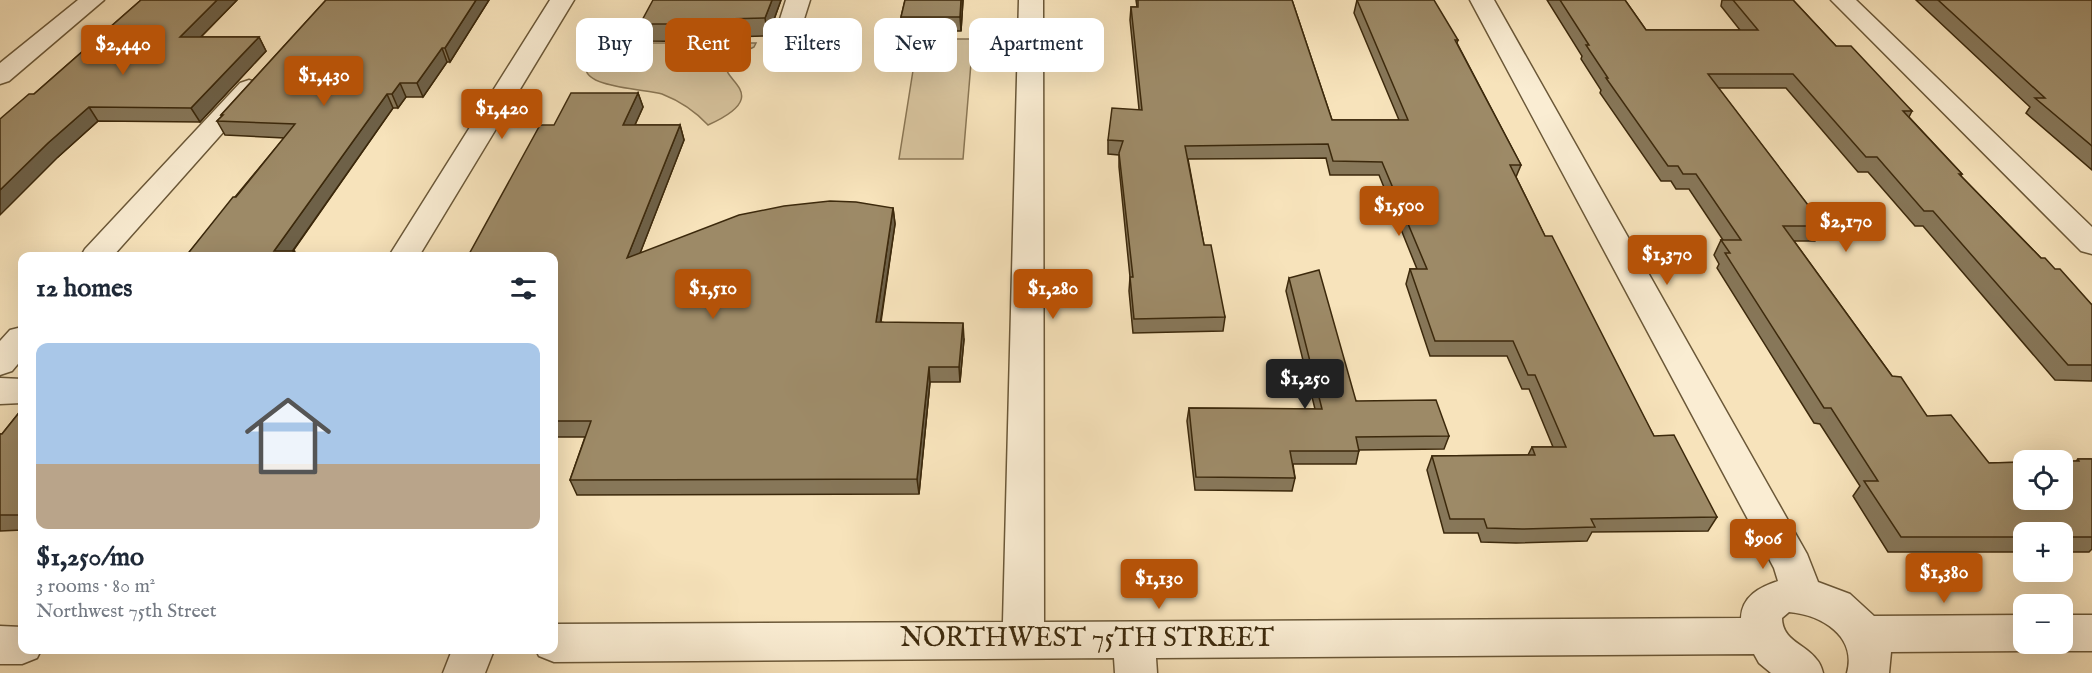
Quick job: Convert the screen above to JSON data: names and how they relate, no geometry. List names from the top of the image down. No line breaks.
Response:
{"streets":{"street":["NORTHWEST 75TH STREET"]},"page":{"chip":["Buy","Rent","Filters","New","Apartment"],"price":["$2,440","$1,430","$1,420","$1,500","$2,170","$1,370","$1,510","$1,280","$1,250","$906","$1,380","$1,130"],"heading":"12 homes","list":[{"name":"$1,250/mo","note":"3 rooms · 80 m² · Northwest 75th Street"}],"map_buttons":["+","−"]}}
